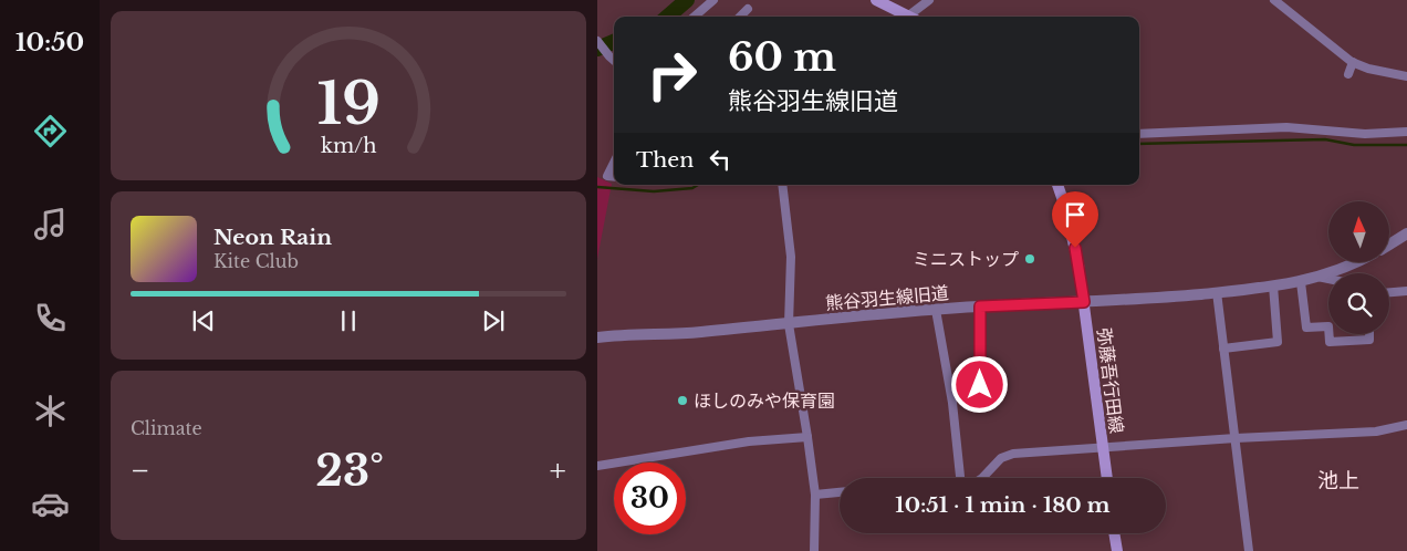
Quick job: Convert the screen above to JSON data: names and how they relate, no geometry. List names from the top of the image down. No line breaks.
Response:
{"streets":{"main road":["弥藤吾行田線"],"street":["熊谷羽生線旧道"]},"crossings":[["熊谷羽生線旧道","弥藤吾行田線"]],"districts":["池上"],"places":["ミニストップ","ほしのみや保育園"],"north":"top","page":{"tabs":"10:50","turn":["60 m","熊谷羽生線旧道"],"then":"Then","song":["Neon Rain","Kite Club"],"tile":"Climate","heat":["−","23°","+"],"limit":"30","trip":"10:51 · 1 min · 180 m","gauge":["19","km/h"]}}
